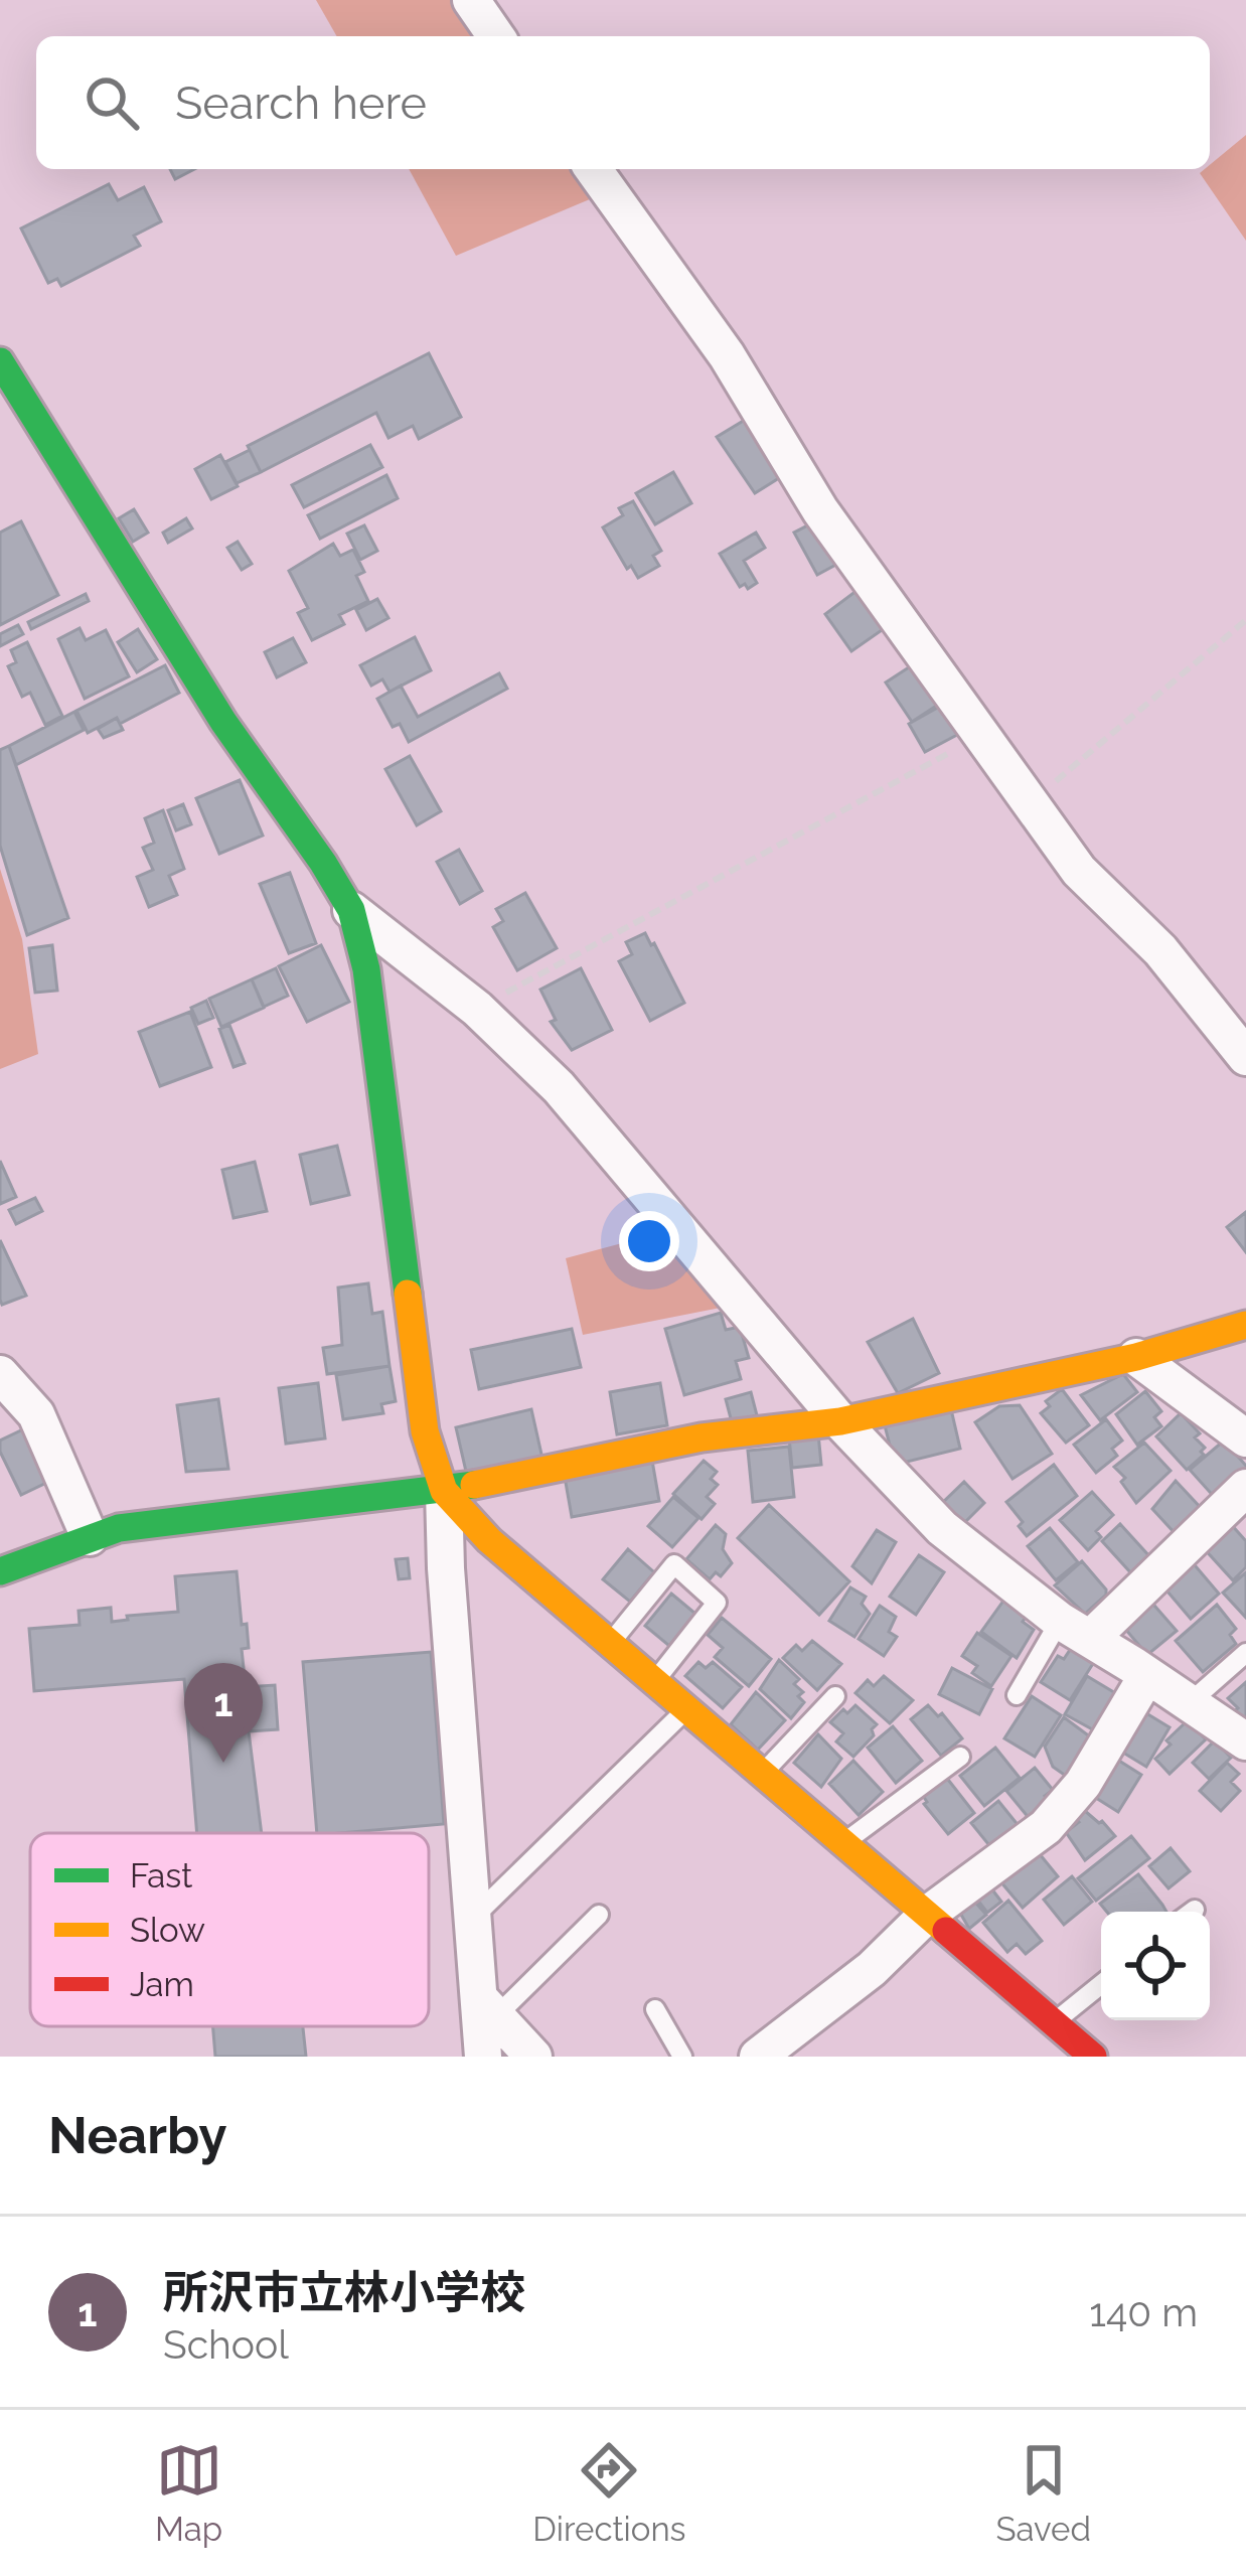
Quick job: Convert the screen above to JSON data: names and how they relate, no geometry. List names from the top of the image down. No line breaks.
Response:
{"legend":["Fast","Slow","Jam"],"page":{"search":"Search here","pins":"1","heading":"Nearby","list":[{"mark":"1","name":"所沢市立林小学校","note":"School","value":"140 m"}],"nav":["Map","Directions","Saved"]}}
